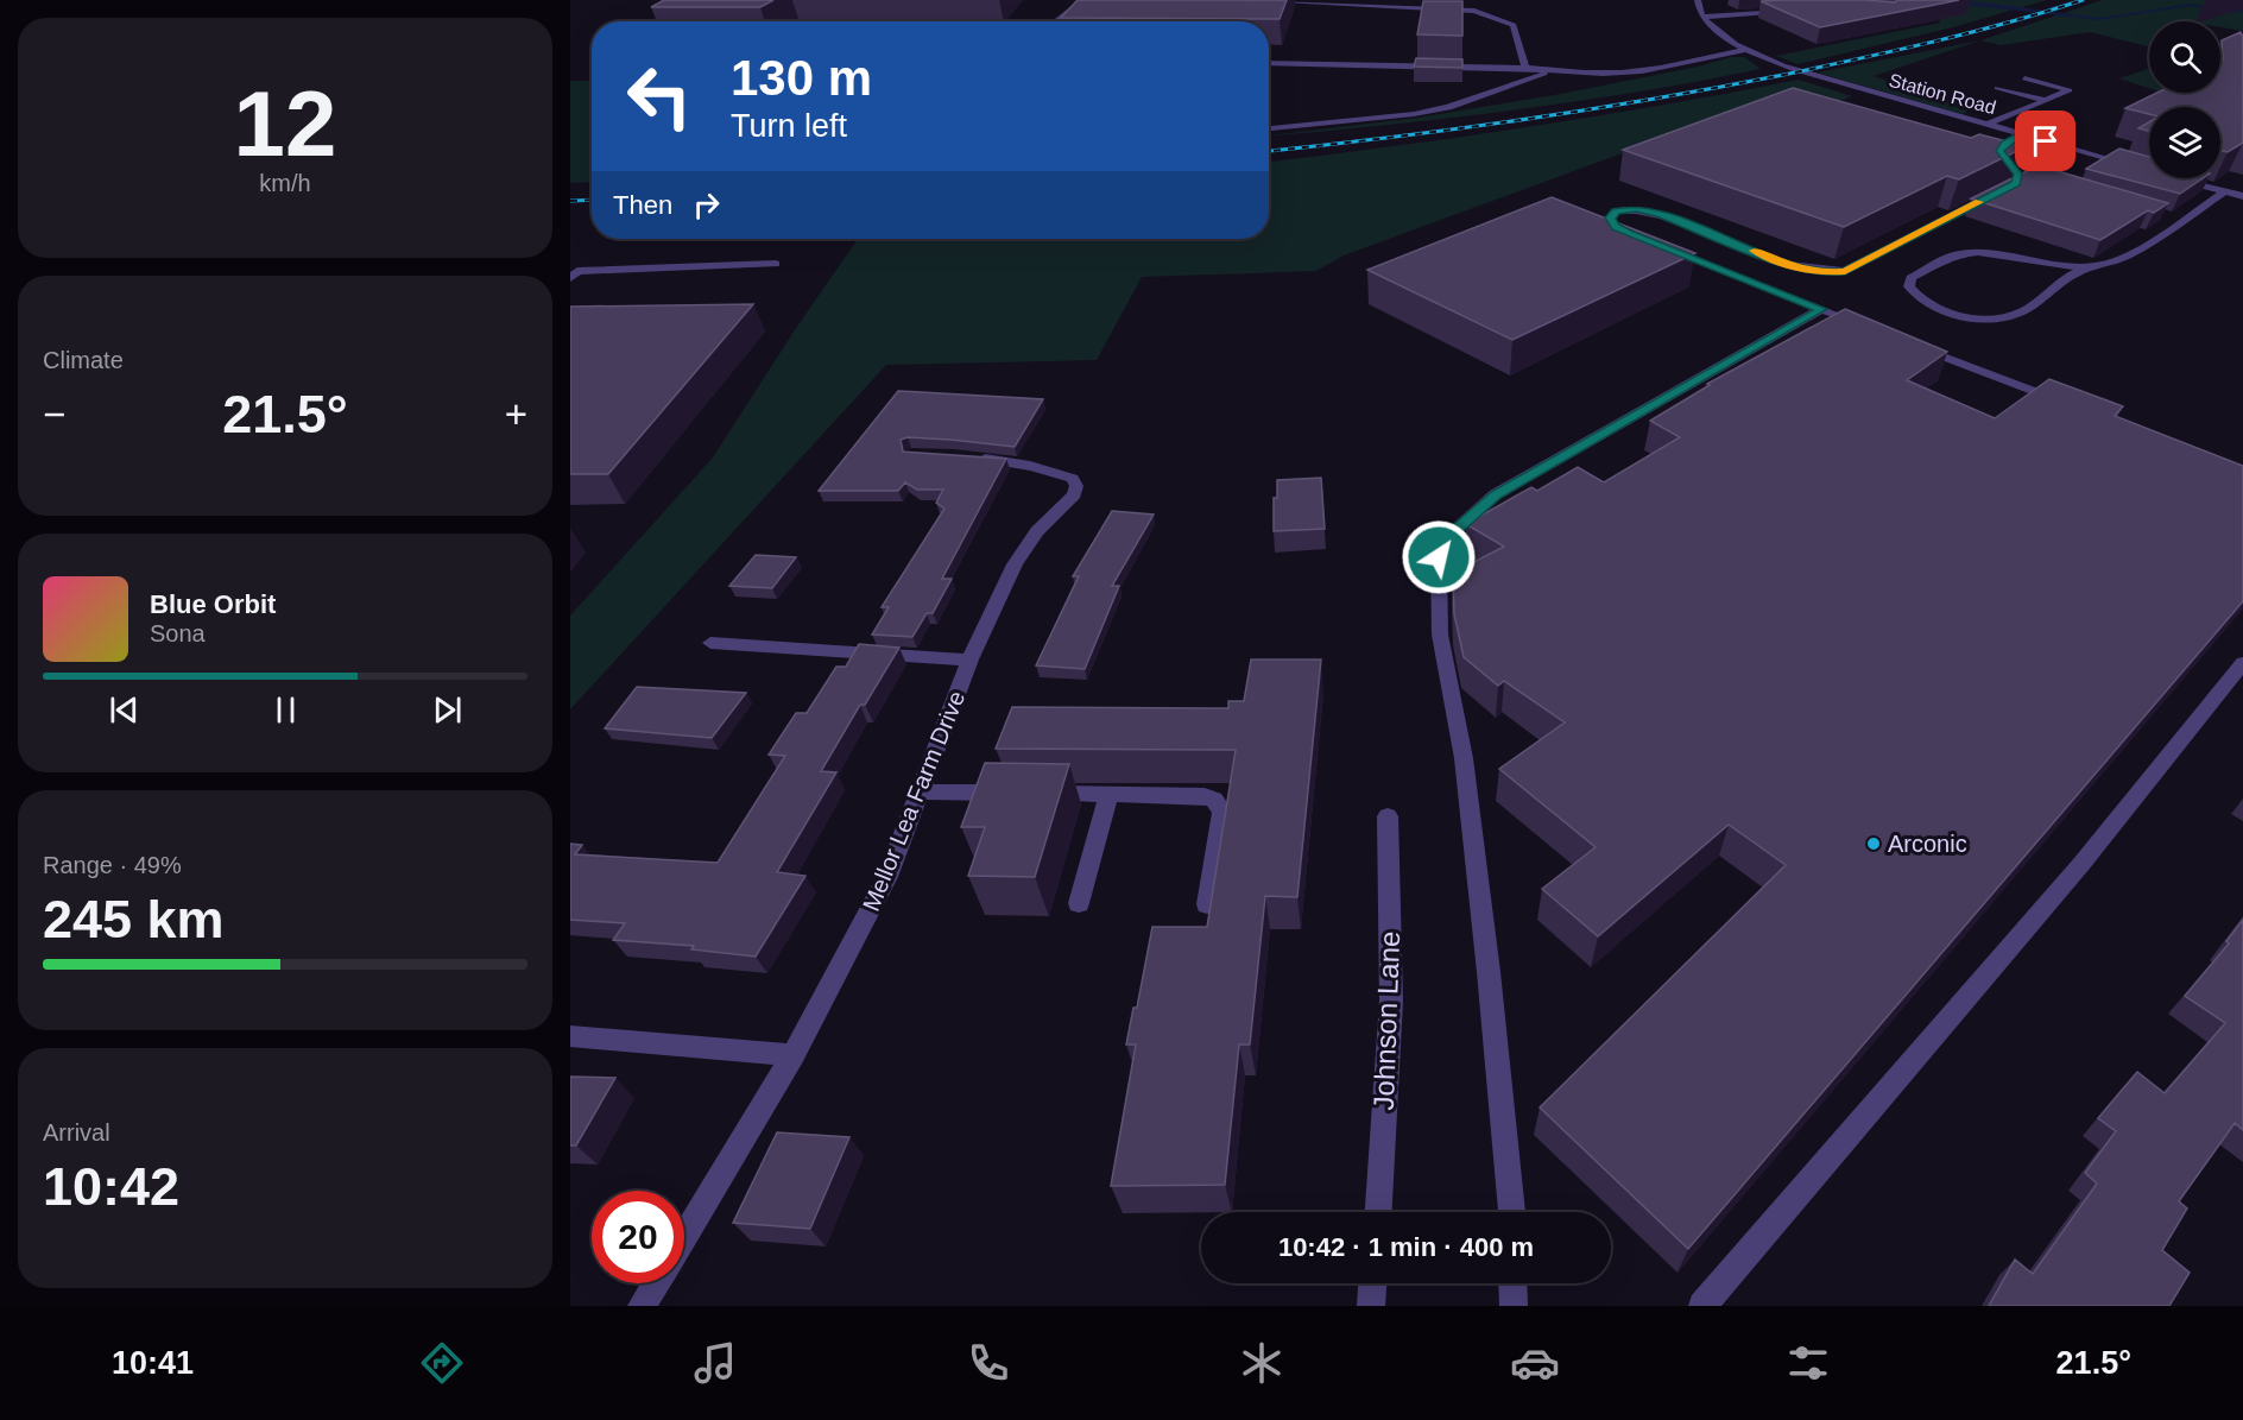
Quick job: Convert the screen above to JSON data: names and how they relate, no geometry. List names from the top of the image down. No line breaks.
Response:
{"streets":{"street":["Station Road","Mellor Lea Farm Drive","Johnson Lane"]},"places":["Arconic"],"page":{"tile":[["12","km/h"],"Climate",["Range · 49%","245 km"],["Arrival","10:42"]],"turn":["130 m","Turn left"],"then":"Then","heat":["−","21.5°","+"],"song":["Blue Orbit","Sona"],"limit":"20","trip":"10:42 · 1 min · 400 m","tabs":["10:41","21.5°"]}}
